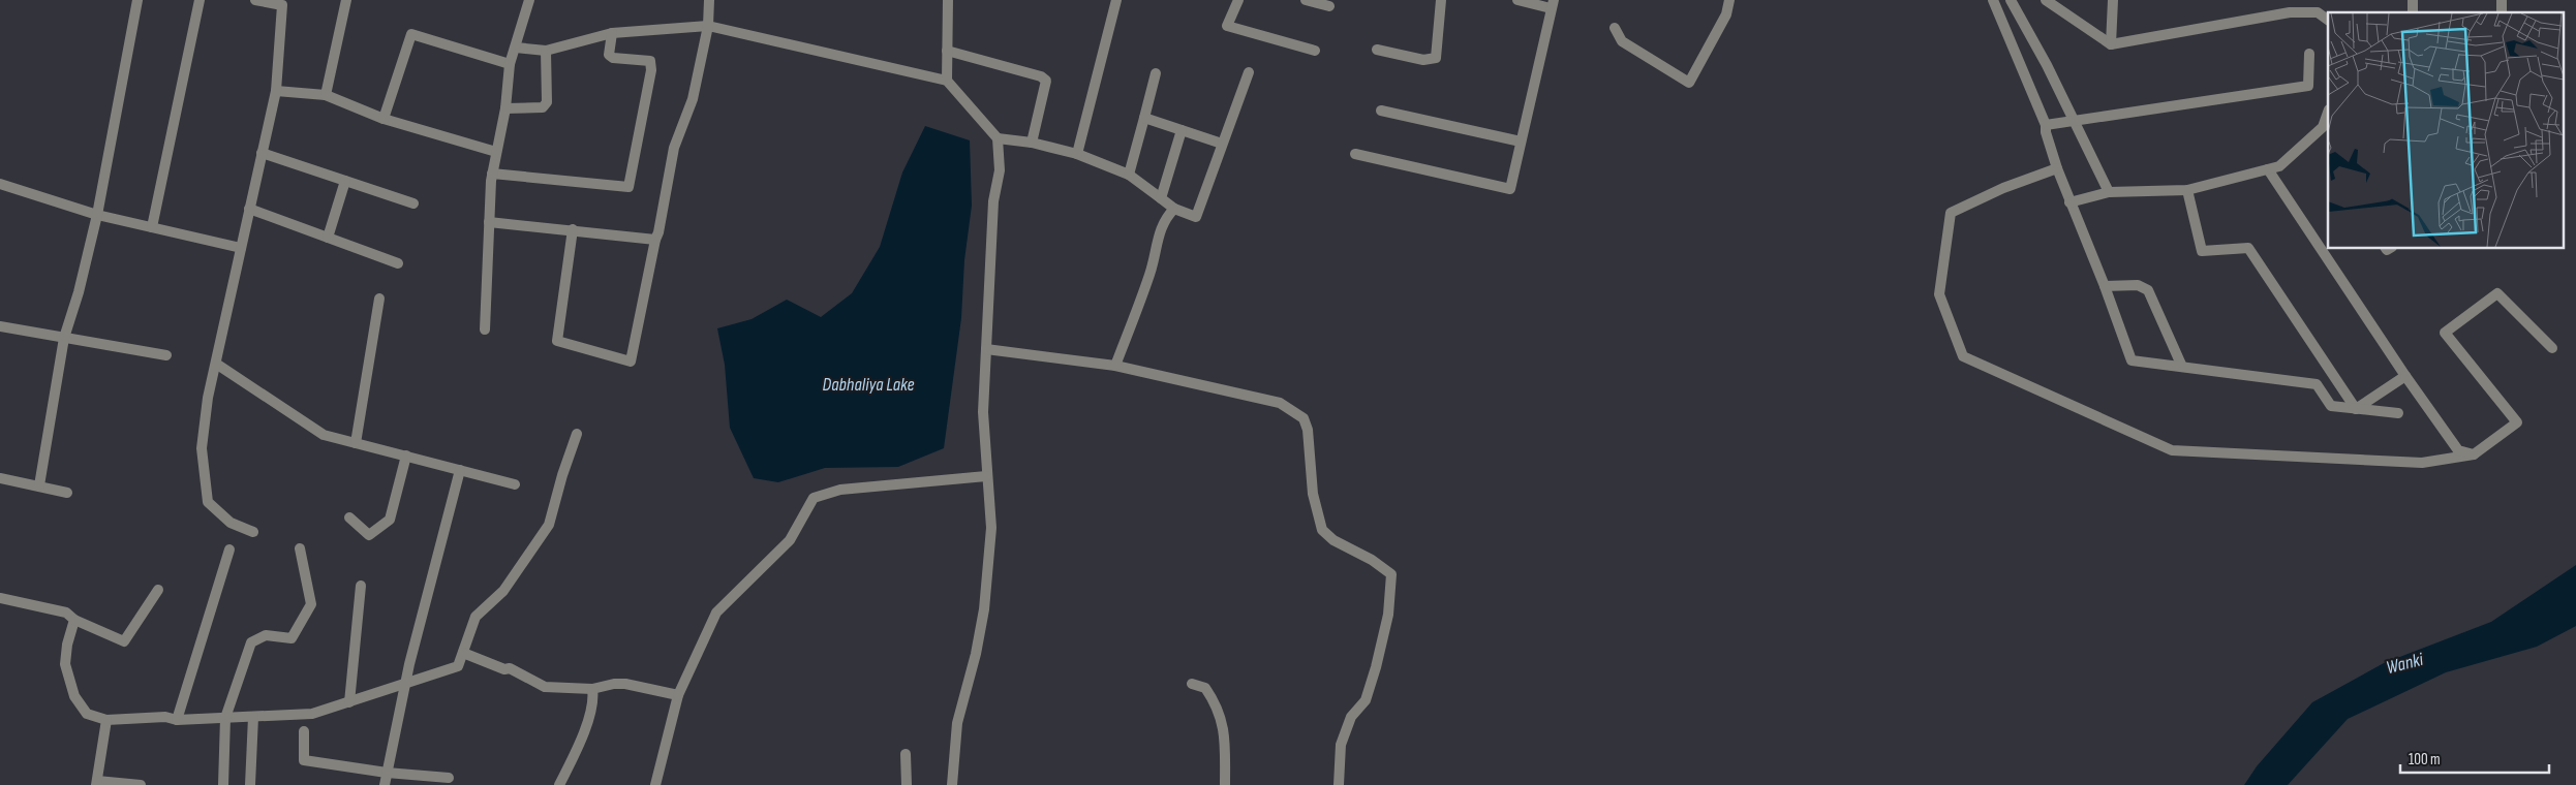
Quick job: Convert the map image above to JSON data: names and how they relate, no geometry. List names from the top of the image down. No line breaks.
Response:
{"water":["Dabhaliya Lake","Wanki"],"scale_bar":"100 m"}
